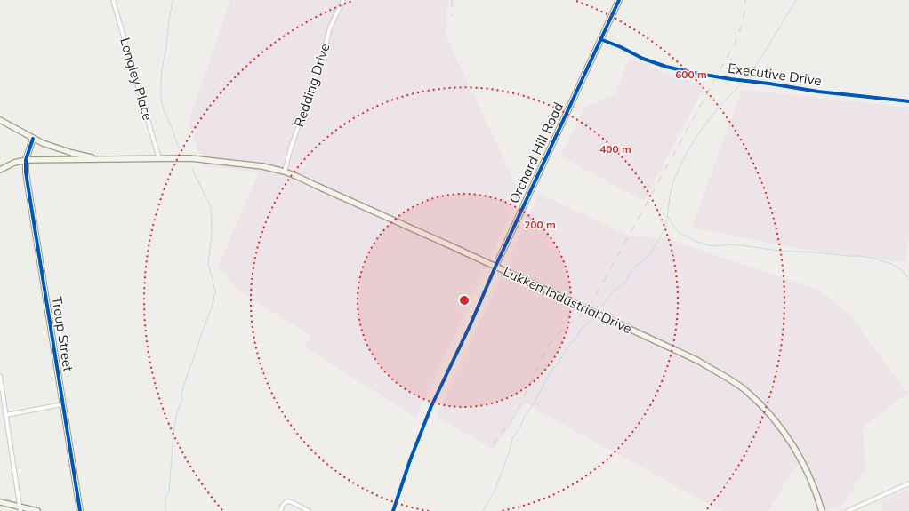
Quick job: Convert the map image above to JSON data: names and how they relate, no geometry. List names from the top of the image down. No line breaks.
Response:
{"streets":{"main road":["Orchard Hill Road","Lukken Industrial Drive","Troup Street"],"street":["Executive Drive","Longley Place","Redding Drive"]},"crossings":[["Executive Drive","Orchard Hill Road"],["Longley Place","Lukken Industrial Drive"],["Redding Drive","Lukken Industrial Drive"],["Orchard Hill Road","Lukken Industrial Drive"]],"rings":["600 m","400 m","200 m"]}
